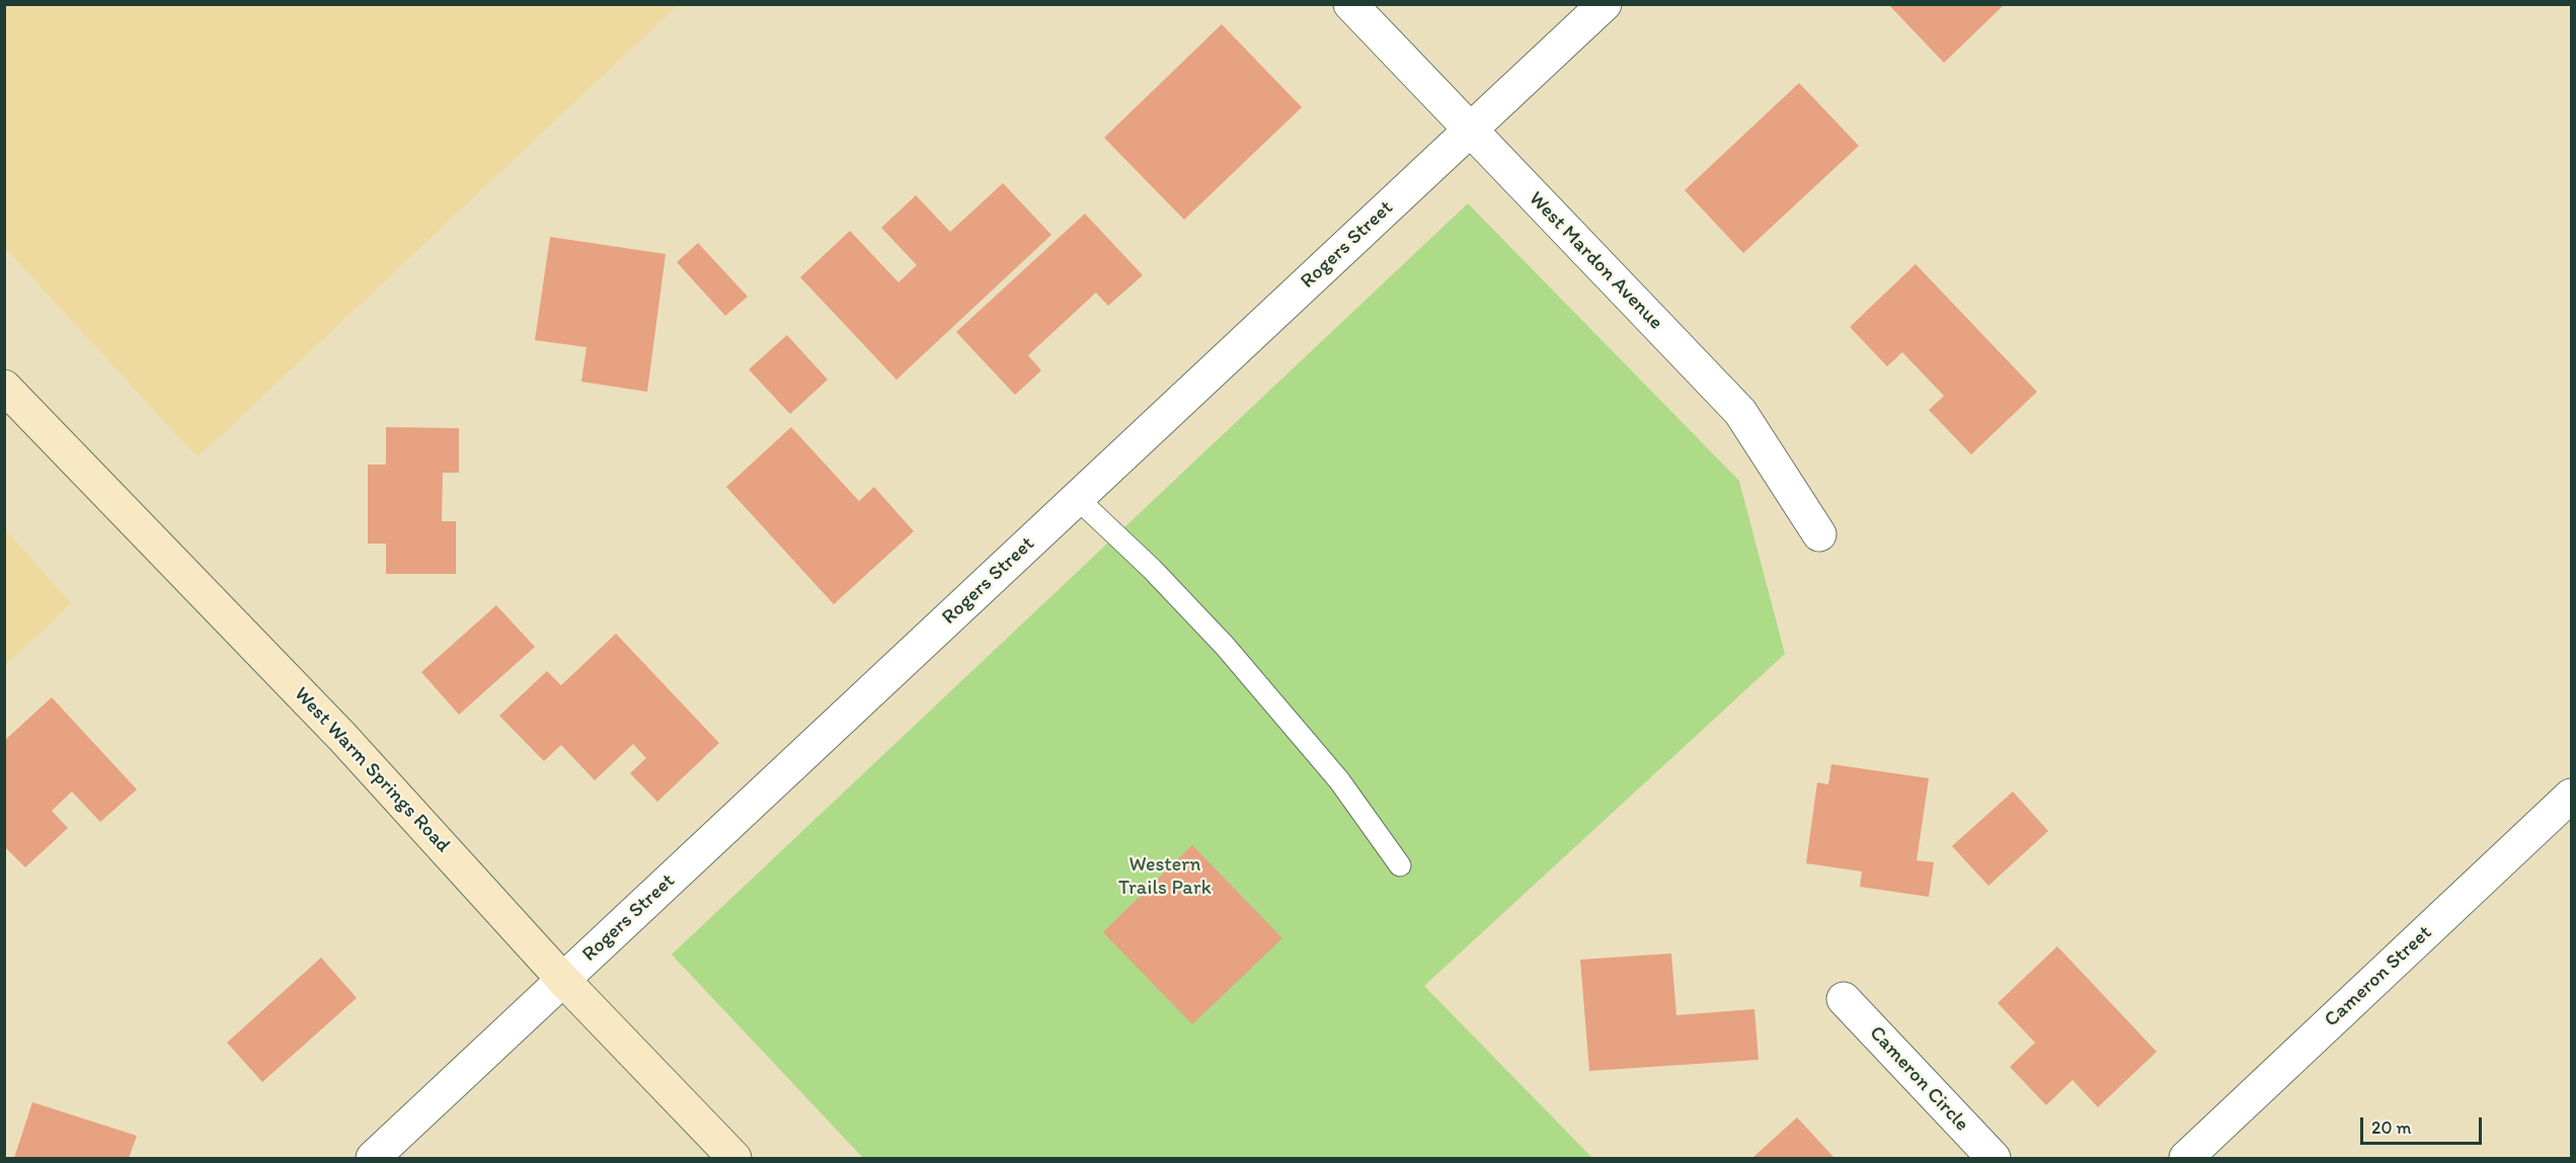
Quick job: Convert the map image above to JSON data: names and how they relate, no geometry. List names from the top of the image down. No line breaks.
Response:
{"streets":{"main road":["West Warm Springs Road"],"street":["Rogers Street","West Mardon Avenue","Cameron Street","Cameron Circle"]},"crossings":[["Rogers Street","West Mardon Avenue"],["Rogers Street","West Warm Springs Road"]],"parks":["Western Trails Park"],"scale_bar":"20 m"}
